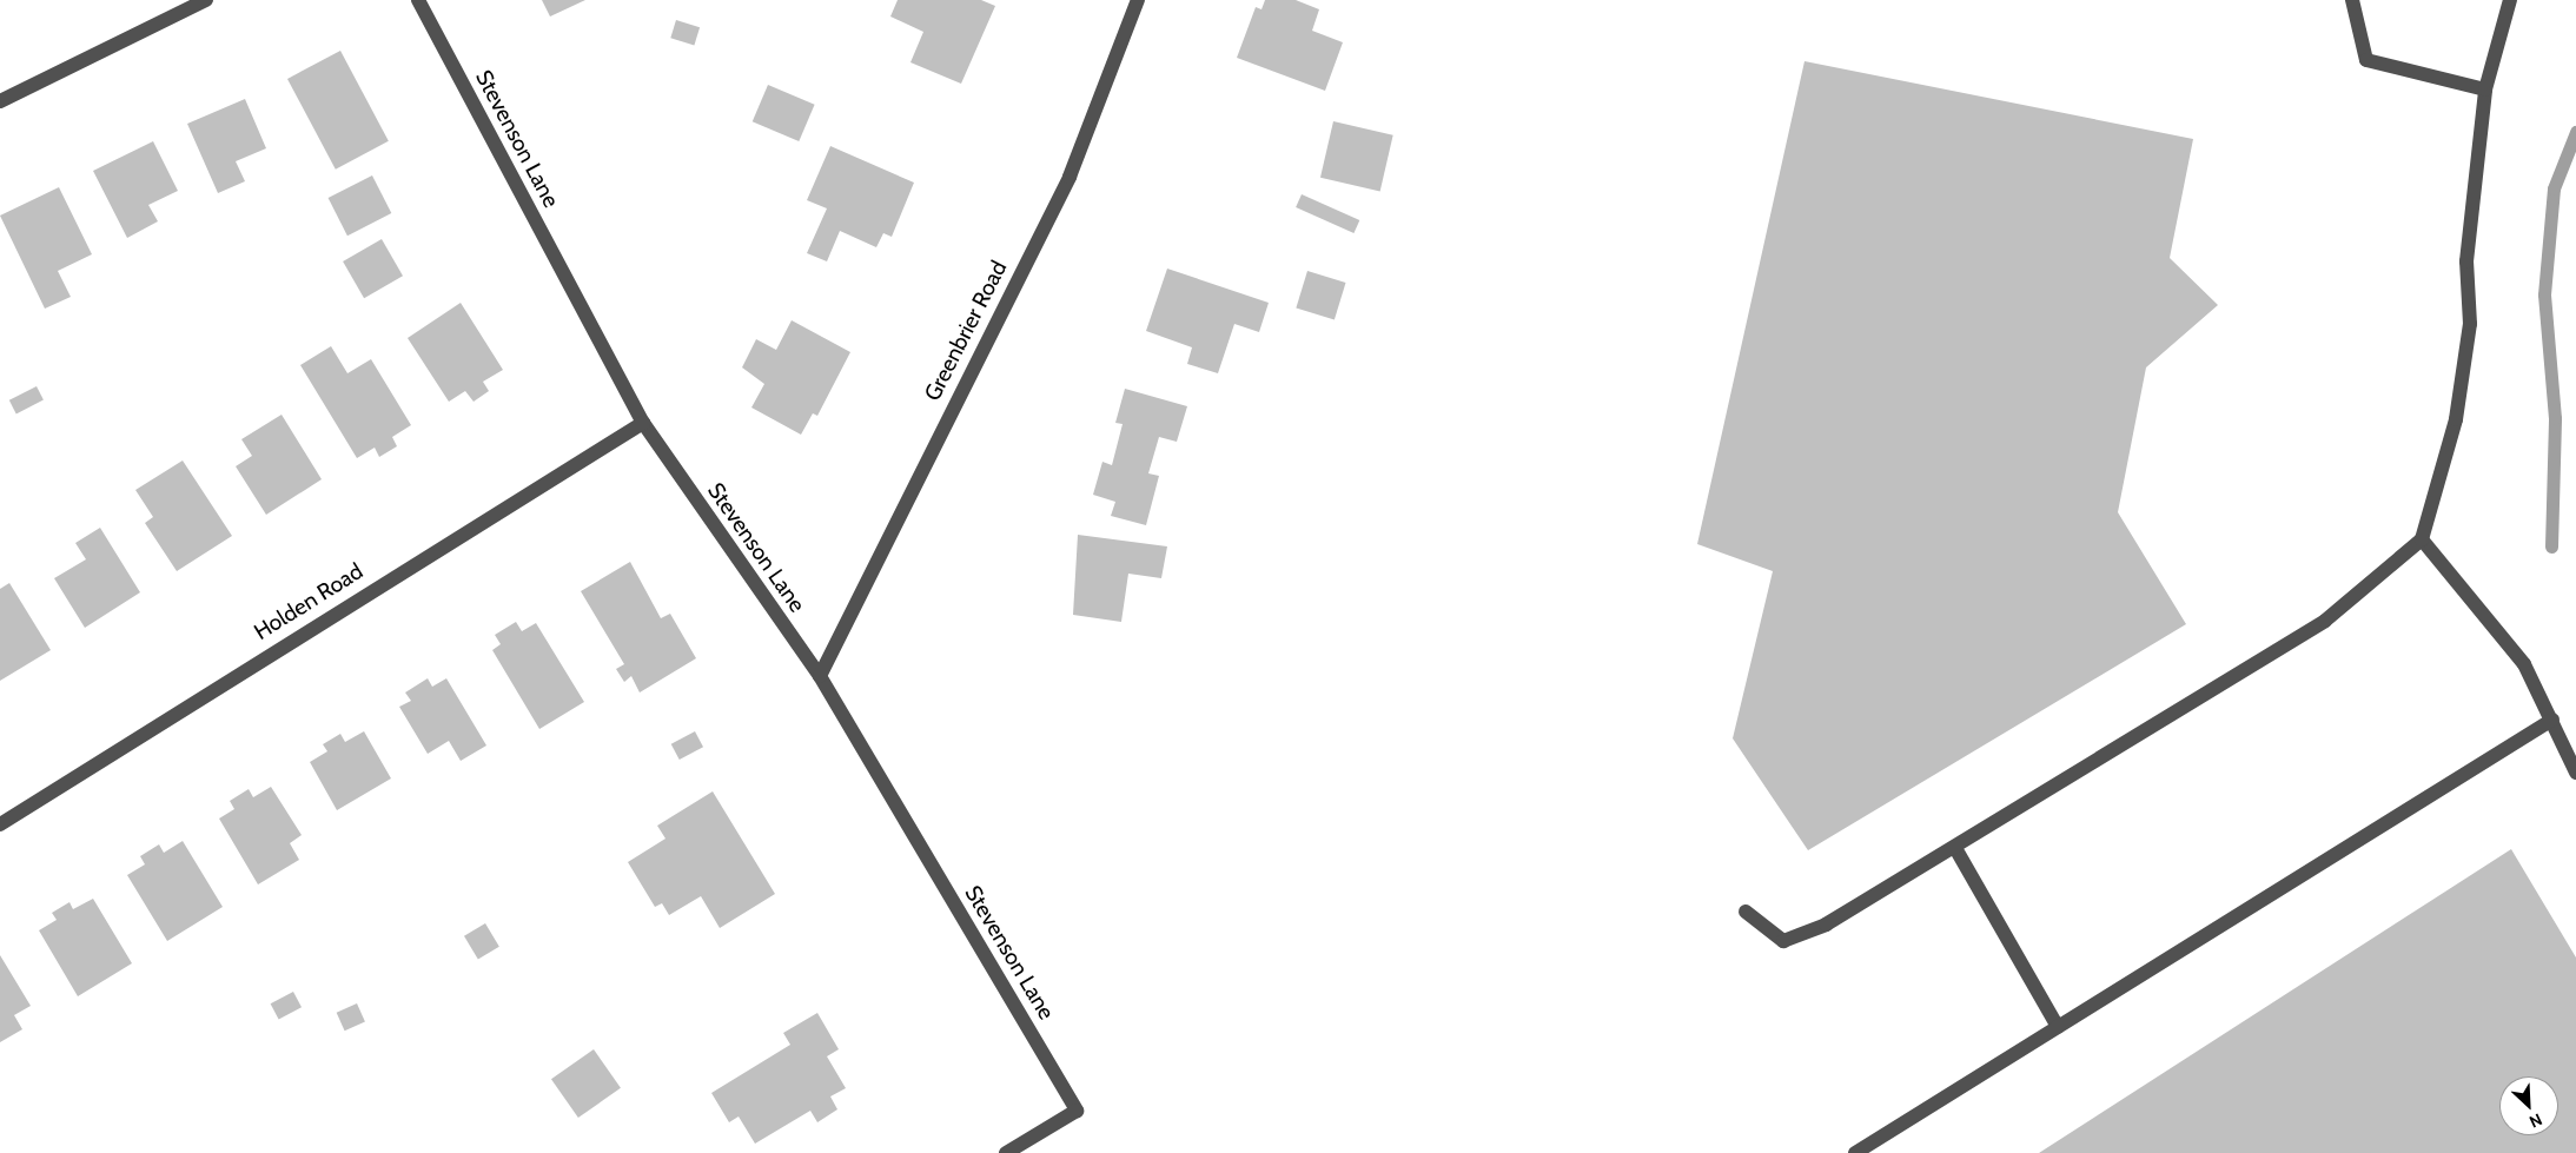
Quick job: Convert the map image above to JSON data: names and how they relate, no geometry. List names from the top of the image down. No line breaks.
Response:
{"streets":{"street":["Stevenson Lane","Greenbrier Road","Holden Road"]},"crossings":[["Stevenson Lane","Greenbrier Road"],["Stevenson Lane","Holden Road"]],"north":"bottom right"}
